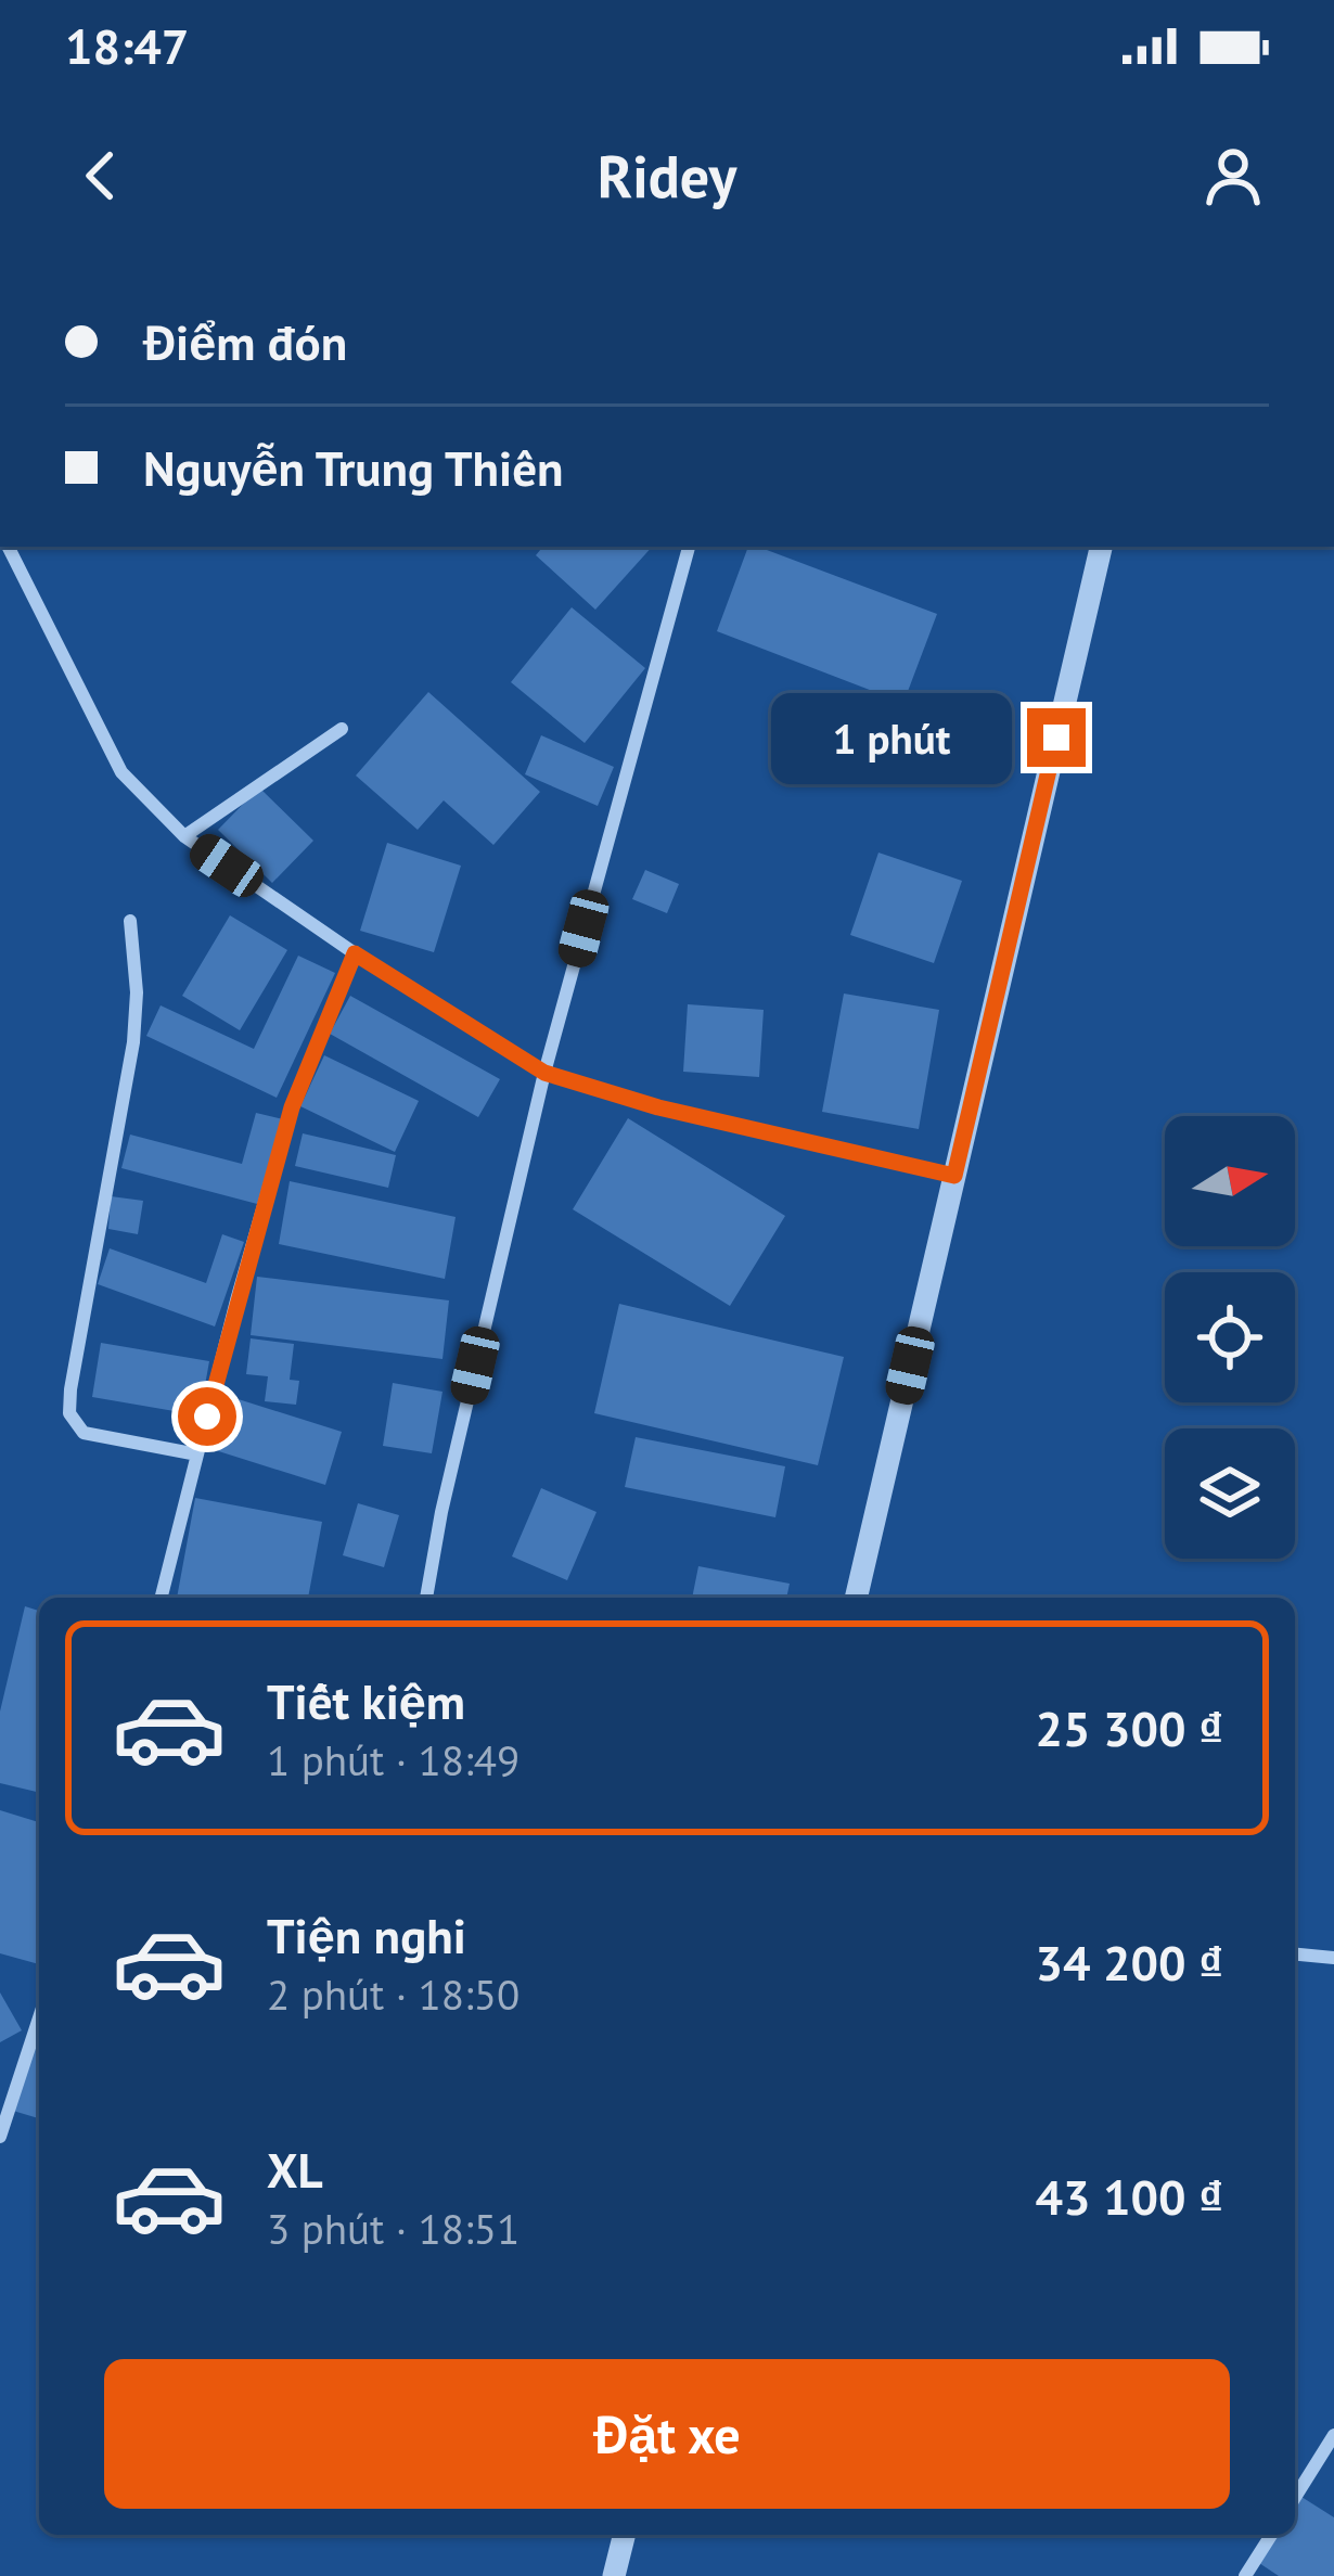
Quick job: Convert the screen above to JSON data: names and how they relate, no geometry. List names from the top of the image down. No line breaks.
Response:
{"north":"right","page":{"status":"18:47","header":"Ridey","banner":["Điểm đón","Nguyễn Trung Thiên"],"bubble":"1 phút","list":[{"name":"Tiết kiệm","note":"1 phút · 18:49","value":"25 300 ₫"},{"name":"Tiện nghi","note":"2 phút · 18:50","value":"34 200 ₫"},{"name":"XL","note":"3 phút · 18:51","value":"43 100 ₫"}],"buttons":"Đặt xe"}}
